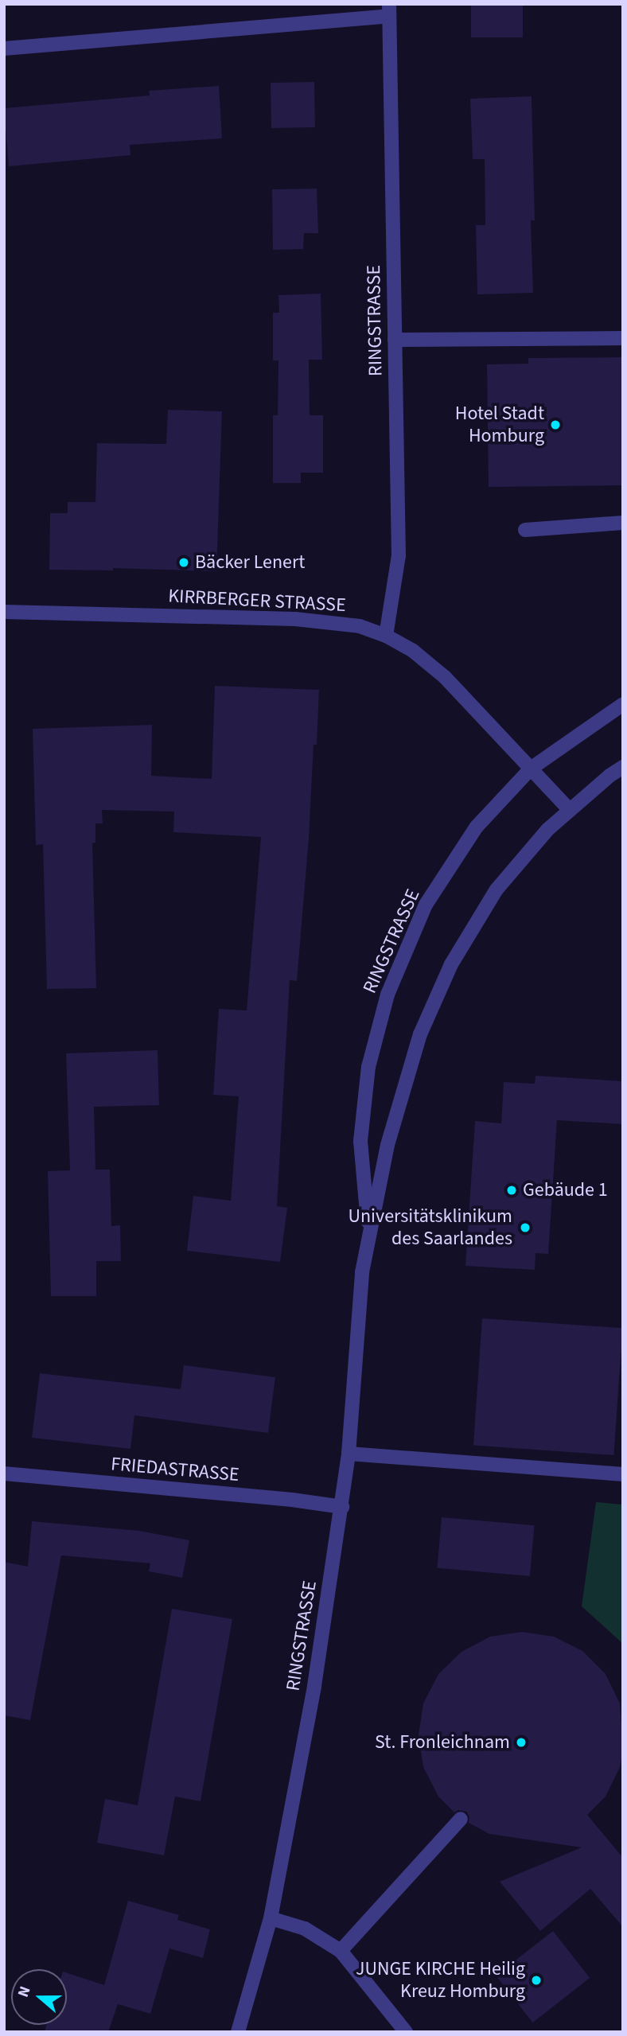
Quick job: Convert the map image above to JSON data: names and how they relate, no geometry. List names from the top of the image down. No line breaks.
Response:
{"streets":{"street":["RINGSTRASSE","KIRRBERGER STRASSE","FRIEDASTRASSE"]},"crossings":[["RINGSTRASSE","KIRRBERGER STRASSE"],["RINGSTRASSE","FRIEDASTRASSE"]],"places":["Hotel Stadt Homburg","Bäcker Lenert","Gebäude 1","Universitätsklinikum des Saarlandes","St. Fronleichnam","JUNGE KIRCHE Heilig Kreuz Homburg"],"north":"left"}
